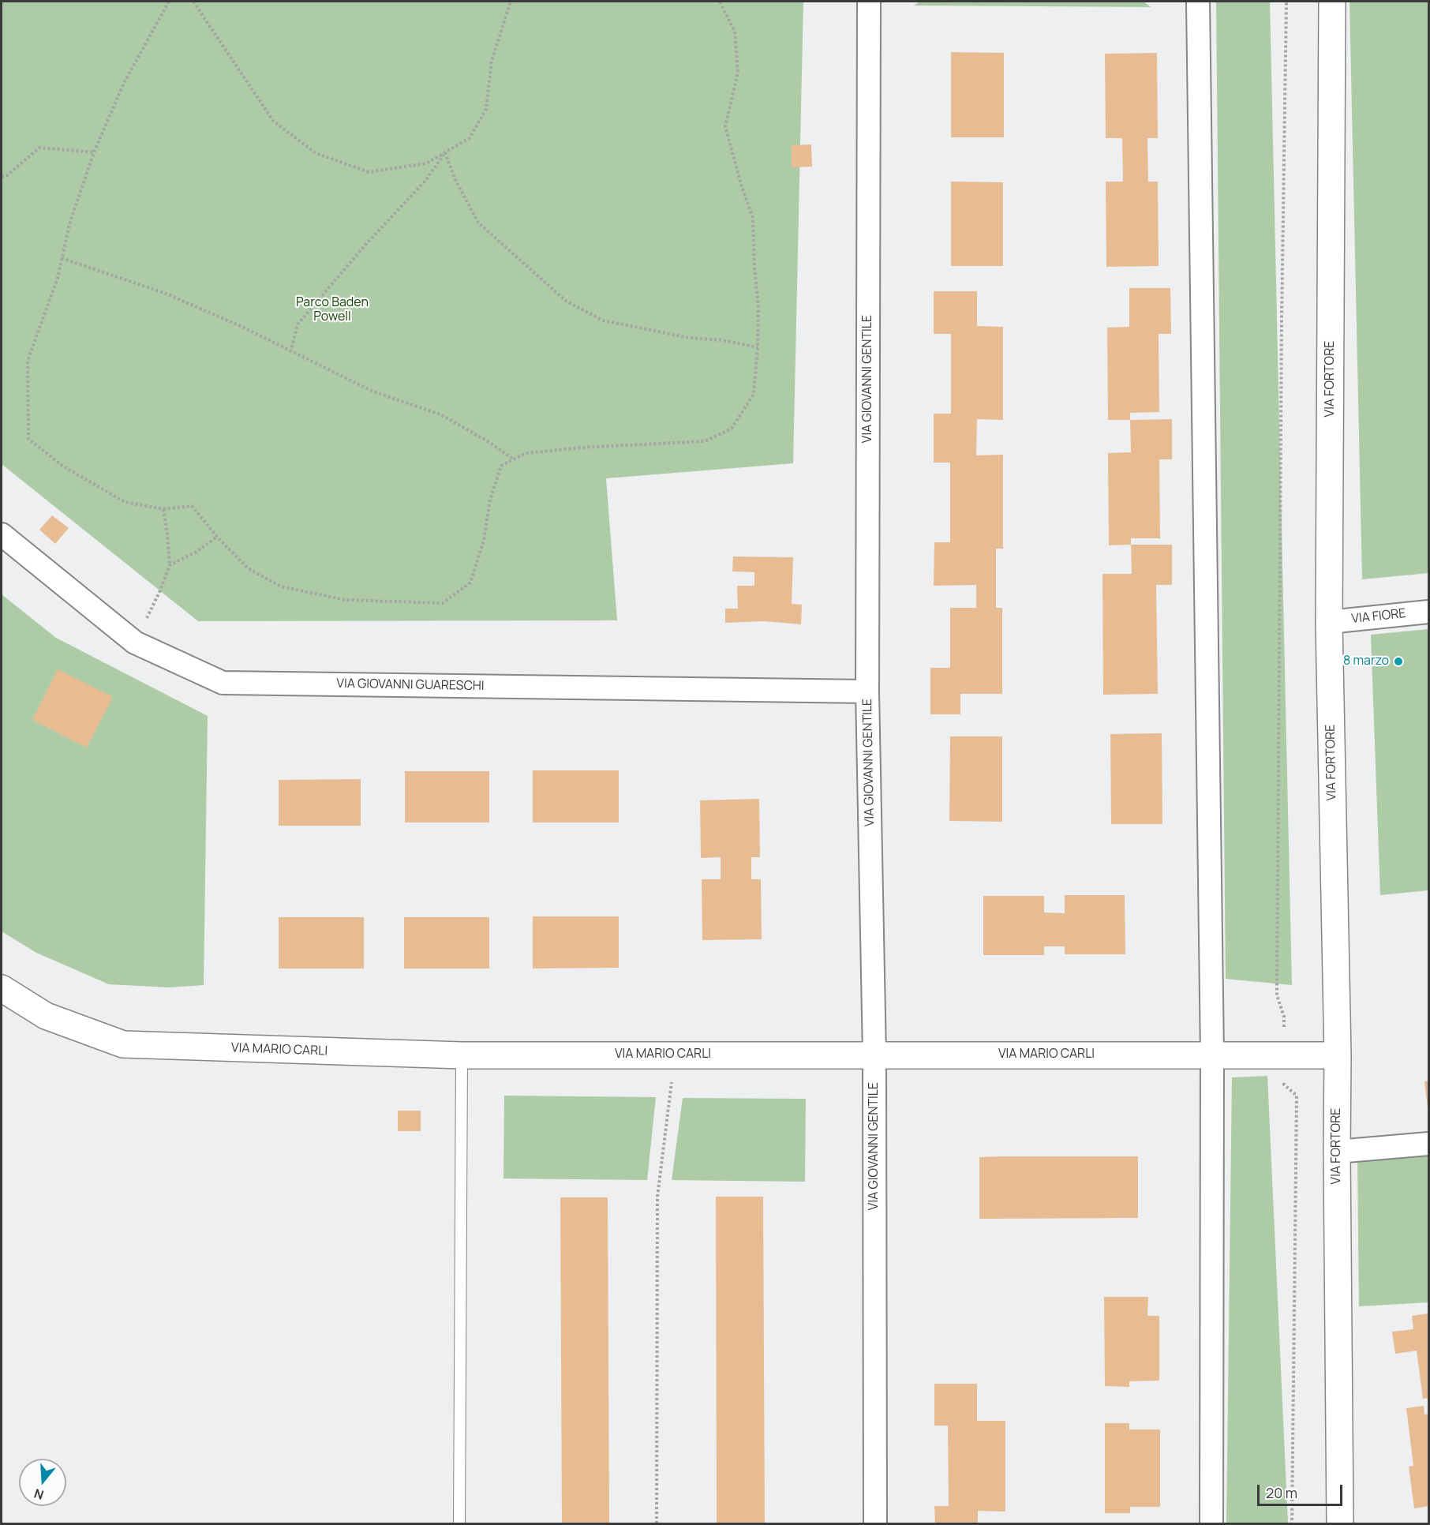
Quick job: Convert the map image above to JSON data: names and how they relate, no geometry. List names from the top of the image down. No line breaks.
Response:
{"streets":{"street":["VIA GIOVANNI GENTILE","VIA FORTORE","VIA FIORE","VIA GIOVANNI GUARESCHI","VIA MARIO CARLI"]},"crossings":[["VIA GIOVANNI GENTILE","VIA GIOVANNI GUARESCHI"],["VIA GIOVANNI GENTILE","VIA MARIO CARLI"],["VIA FORTORE","VIA FIORE"],["VIA FORTORE","VIA MARIO CARLI"]],"parks":["Parco Baden Powell"],"places":["8 marzo"],"scale_bar":"20 m","north":"bottom"}
